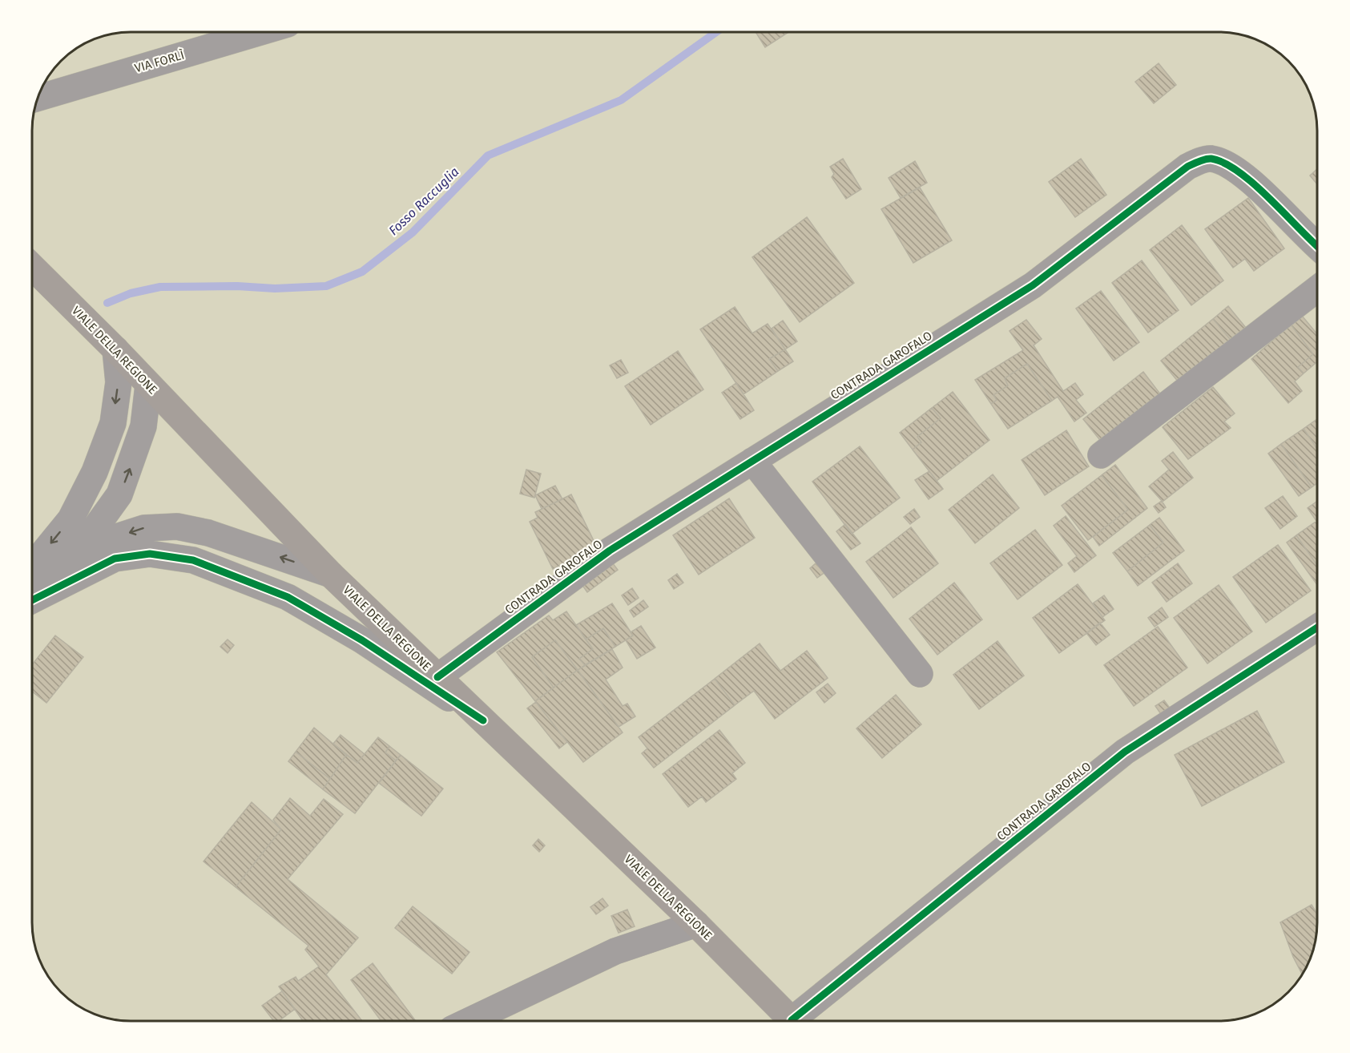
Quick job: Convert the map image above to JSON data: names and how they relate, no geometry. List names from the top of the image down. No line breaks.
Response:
{"streets":{"main road":["VIALE DELLA REGIONE"],"street":["VIA FORLÌ","CONTRADA GAROFALO"]},"crossings":[["VIALE DELLA REGIONE","CONTRADA GAROFALO"]],"water":["Fosso Raccuglia"]}
